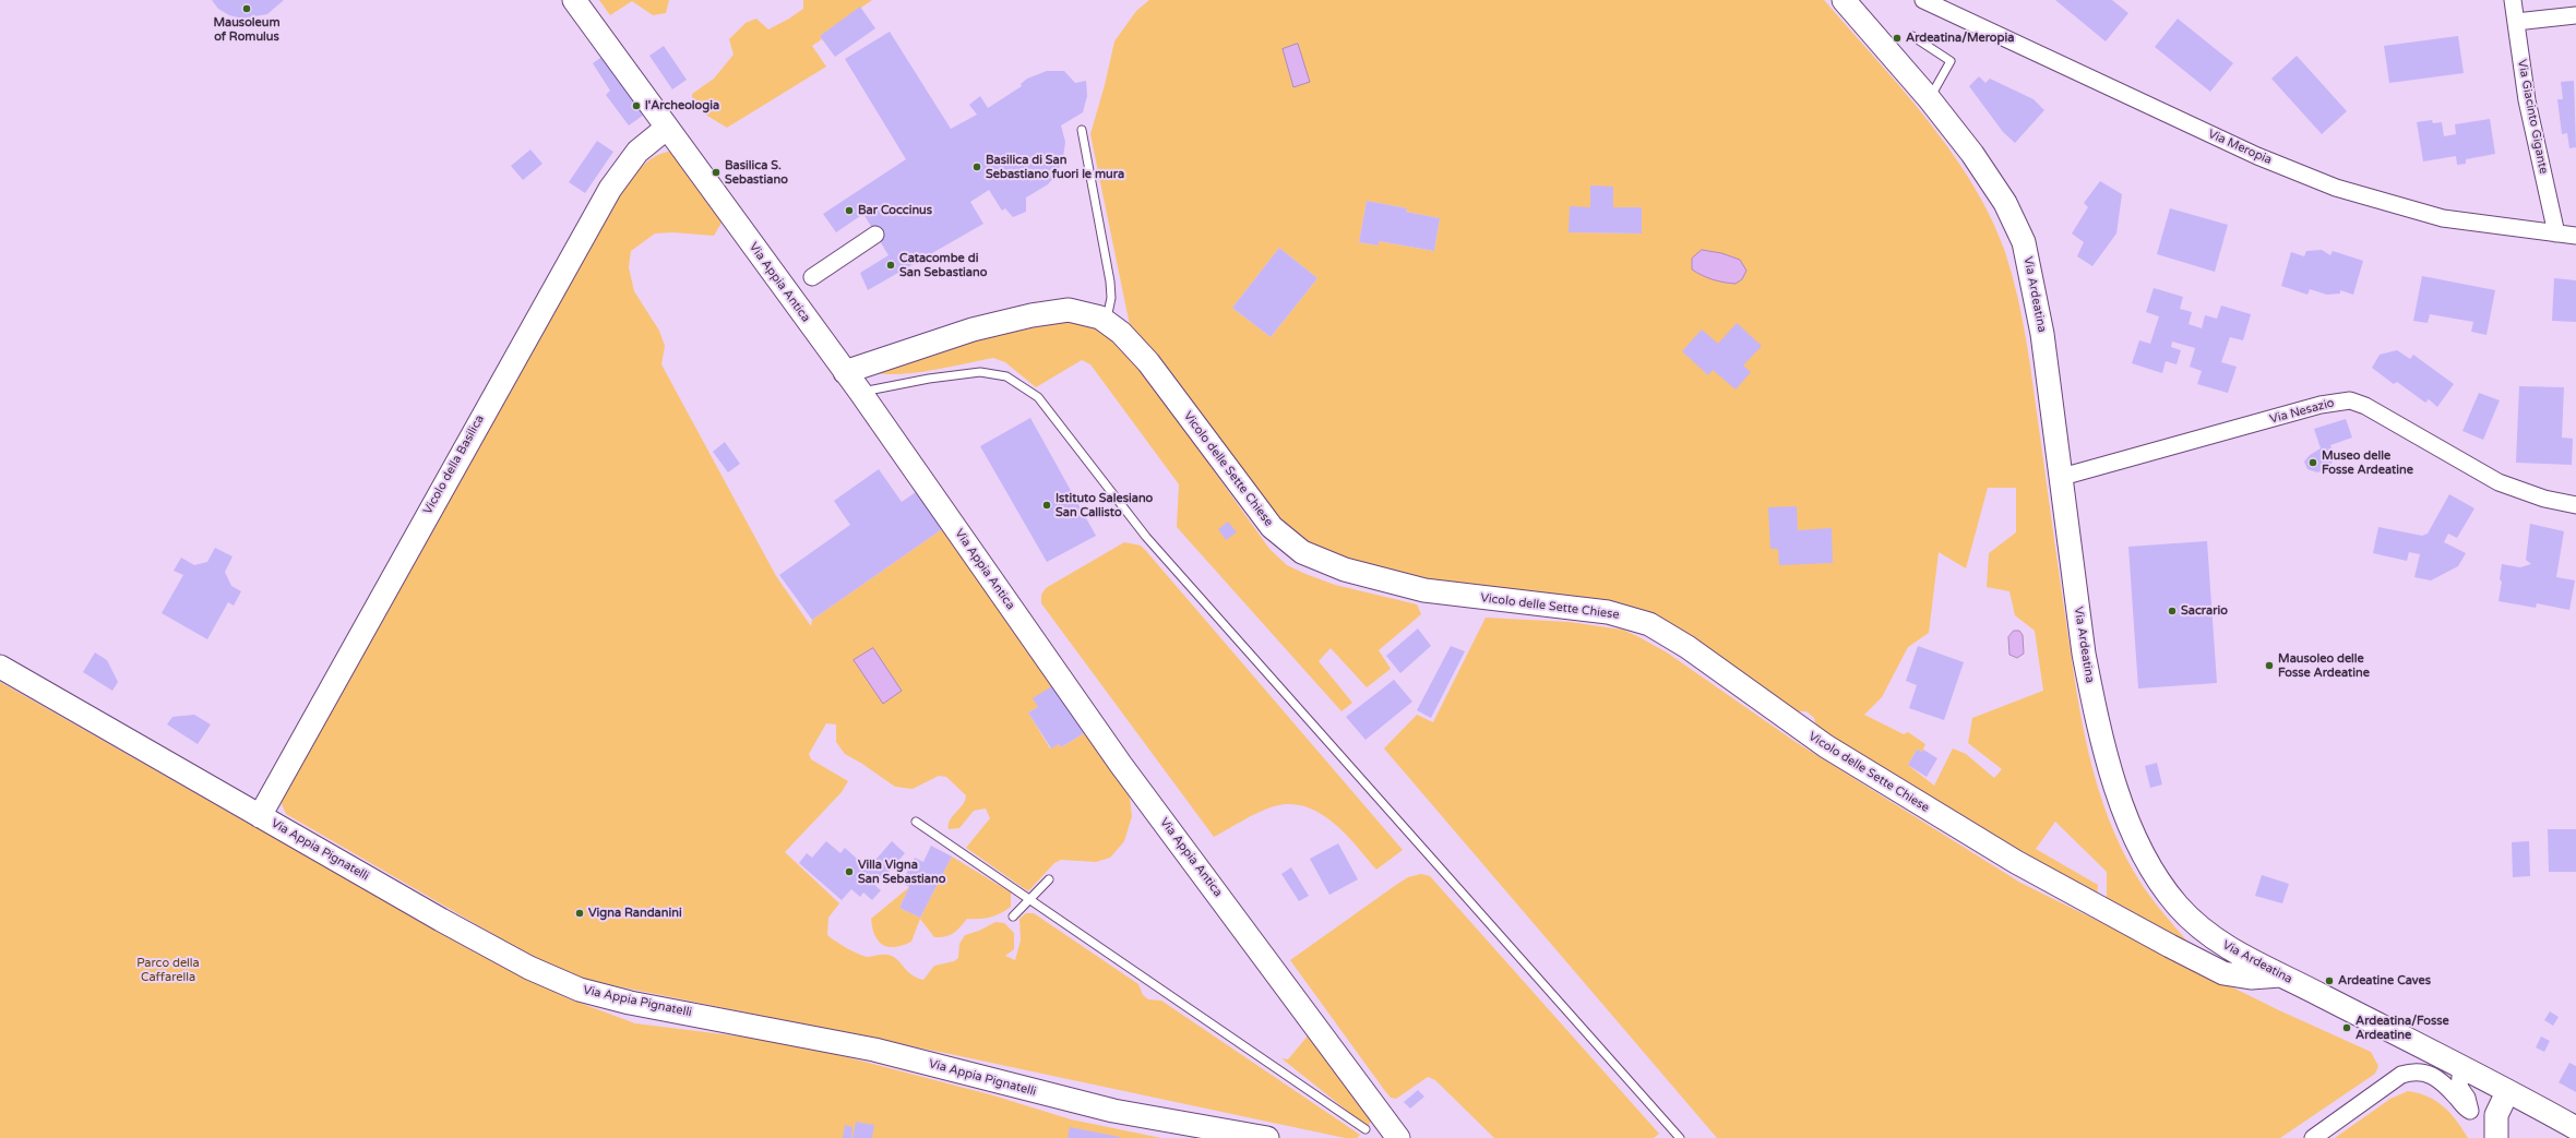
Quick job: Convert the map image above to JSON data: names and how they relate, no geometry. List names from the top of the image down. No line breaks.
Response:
{"streets":{"main road":["Via Appia Antica","Via Ardeatina","Vicolo della Basilica","Vicolo delle Sette Chiese","Via Appia Pignatelli"],"street":["Via Giacinto Gigante","Via Meropia","Via Nesazio"]},"crossings":[["Via Giacinto Gigante","Via Meropia"],["Via Appia Antica","Vicolo della Basilica"],["Via Appia Antica","Vicolo delle Sette Chiese"],["Via Ardeatina","Via Nesazio"],["Via Ardeatina","Vicolo delle Sette Chiese"],["Vicolo della Basilica","Via Appia Pignatelli"]],"parks":["Parco della Caffarella"],"places":["Mausoleum of Romulus","Ardeatina/Meropia","l'Archeologia","Basilica di San Sebastiano fuori le mura","Basilica S. Sebastiano","Bar Coccinus","Catacombe di San Sebastiano","Museo delle Fosse Ardeatine","Istituto Salesiano San Callisto","Sacrario","Mausoleo delle Fosse Ardeatine","Villa Vigna San Sebastiano","Vigna Randanini","Ardeatine Caves","Ardeatina/Fosse Ardeatine"]}
